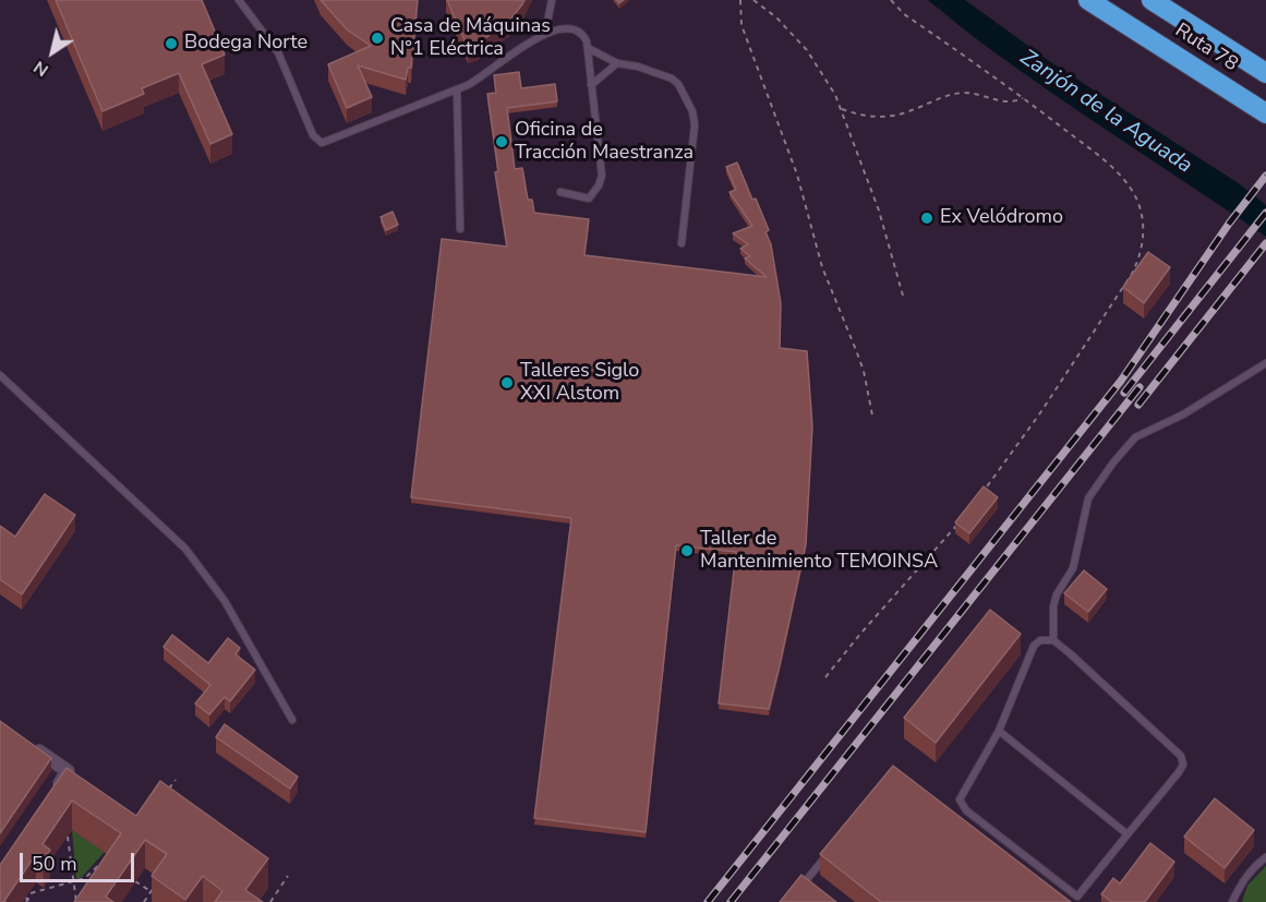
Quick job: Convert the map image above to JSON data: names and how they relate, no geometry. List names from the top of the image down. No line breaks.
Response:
{"streets":{"highway":["Ruta 78"]},"water":["Zanjón de la Aguada"],"places":["Casa de Máquinas N°1 Eléctrica","Bodega Norte","Oficina de Tracción Maestranza","Ex Velódromo","Talleres Siglo XXI Alstom","Taller de Mantenimiento TEMOINSA"],"scale_bar":"50 m","north":"bottom left"}
